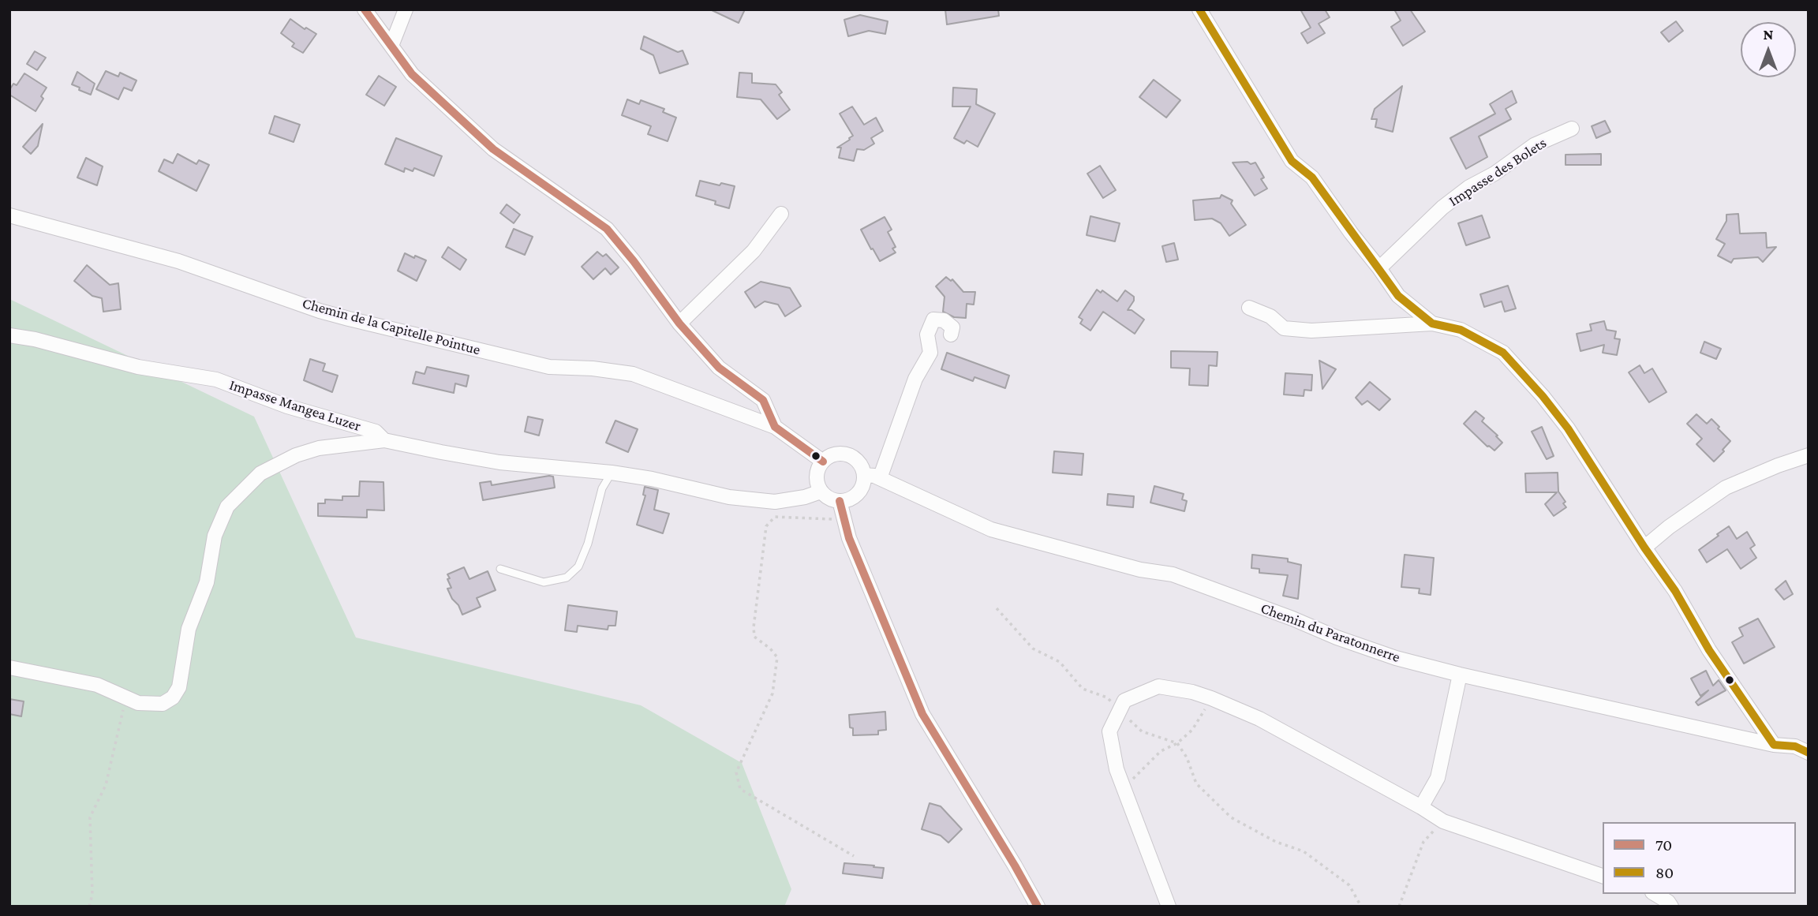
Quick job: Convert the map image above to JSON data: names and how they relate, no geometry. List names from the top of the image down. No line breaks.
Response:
{"streets":{"street":["Impasse des Bolets","Chemin de la Capitelle Pointue","Impasse Mangea Luzer","Chemin du Paratonnerre"]},"crossings":[["Chemin de la Capitelle Pointue","Impasse Mangea Luzer"],["Chemin de la Capitelle Pointue","Chemin du Paratonnerre"],["Impasse Mangea Luzer","Chemin du Paratonnerre"]],"lines":["transit line 70","transit line 80"],"legend":["70","80"],"north":"top"}
